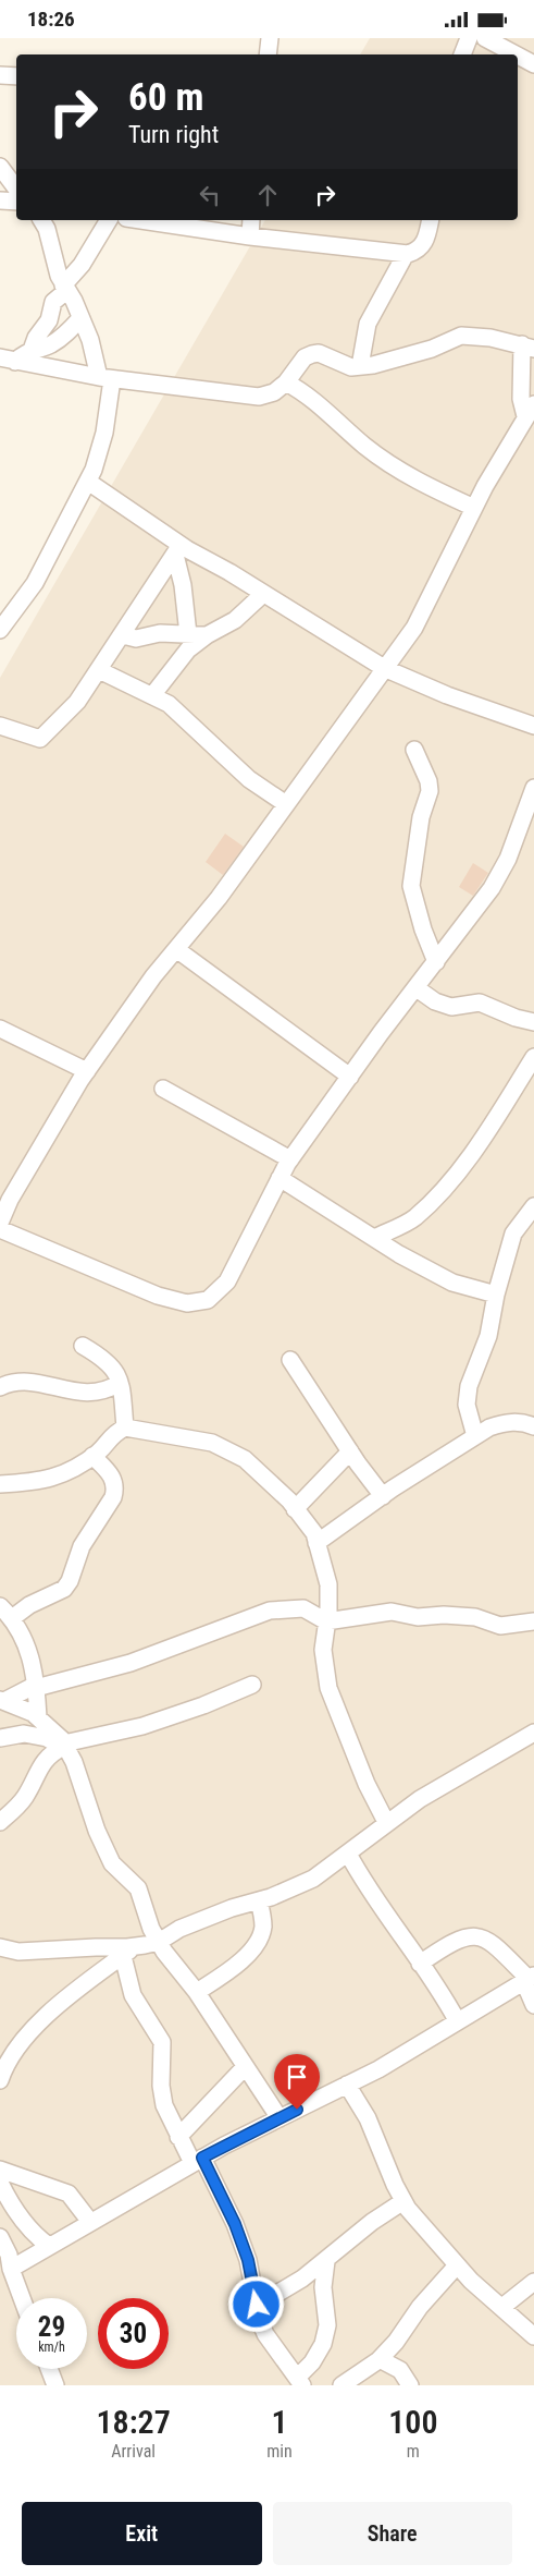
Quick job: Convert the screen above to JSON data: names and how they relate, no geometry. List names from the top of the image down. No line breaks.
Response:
{"page":{"status":"18:26","turn":["60 m","Turn right"],"speed":"29 km/h","limit":"30","eta":["18:27","Arrival","1","min","100","m"],"buttons":["Exit","Share"]}}
